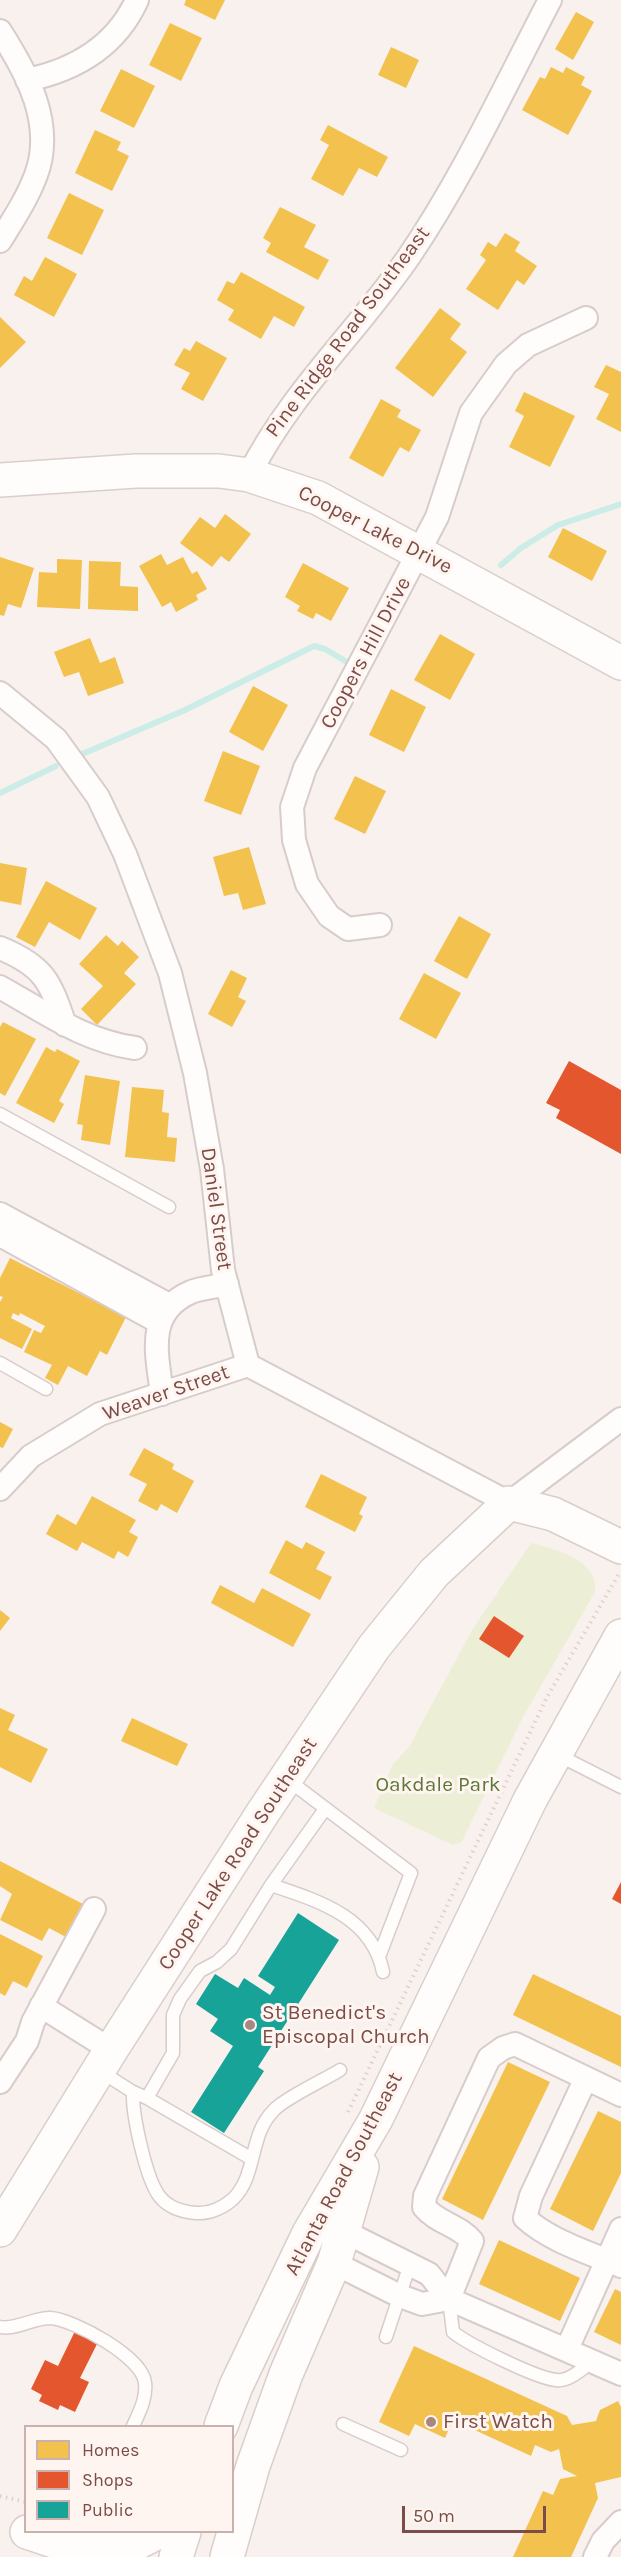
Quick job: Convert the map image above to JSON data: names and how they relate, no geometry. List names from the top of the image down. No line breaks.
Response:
{"streets":{"street":["Pine Ridge Road Southeast","Cooper Lake Drive","Coopers Hill Drive","Daniel Street","Weaver Street","Cooper Lake Road Southeast","Atlanta Road Southeast"]},"crossings":[["Pine Ridge Road Southeast","Cooper Lake Drive"],["Cooper Lake Drive","Coopers Hill Drive"],["Daniel Street","Weaver Street"]],"parks":["Oakdale Park"],"places":["St Benedict's Episcopal Church","First Watch"],"legend":["Homes","Shops","Public"],"scale_bar":"50 m"}
